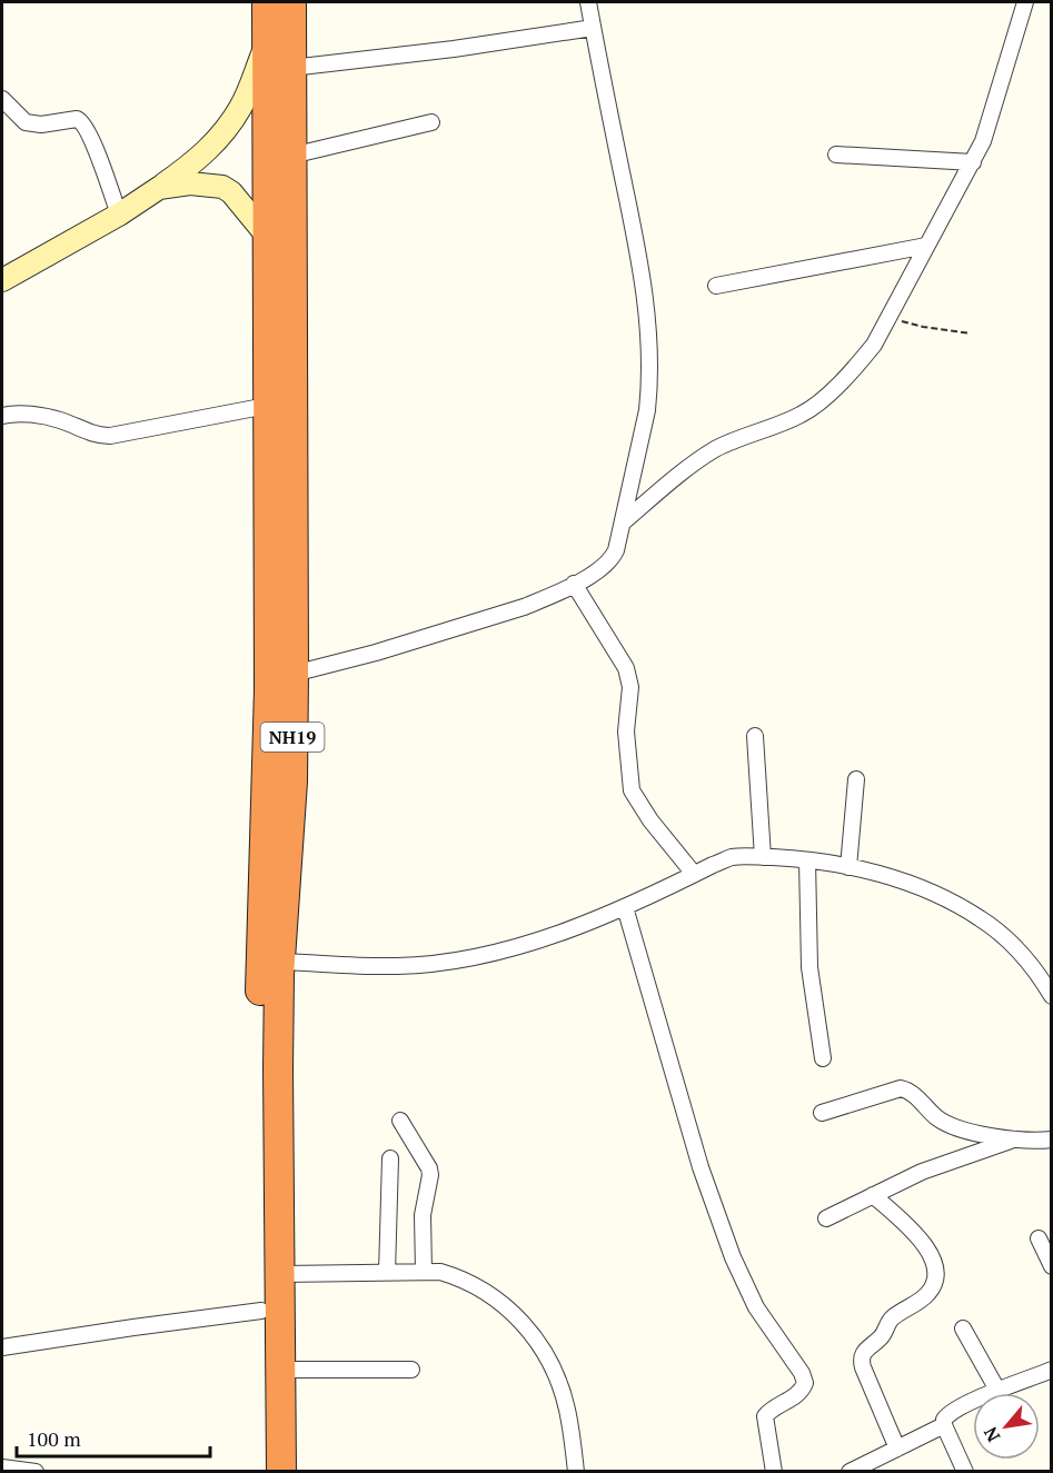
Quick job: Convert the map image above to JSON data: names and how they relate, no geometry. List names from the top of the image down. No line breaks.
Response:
{"streets":{"highway":["NH19"]},"scale_bar":"100 m","north":"bottom left"}
